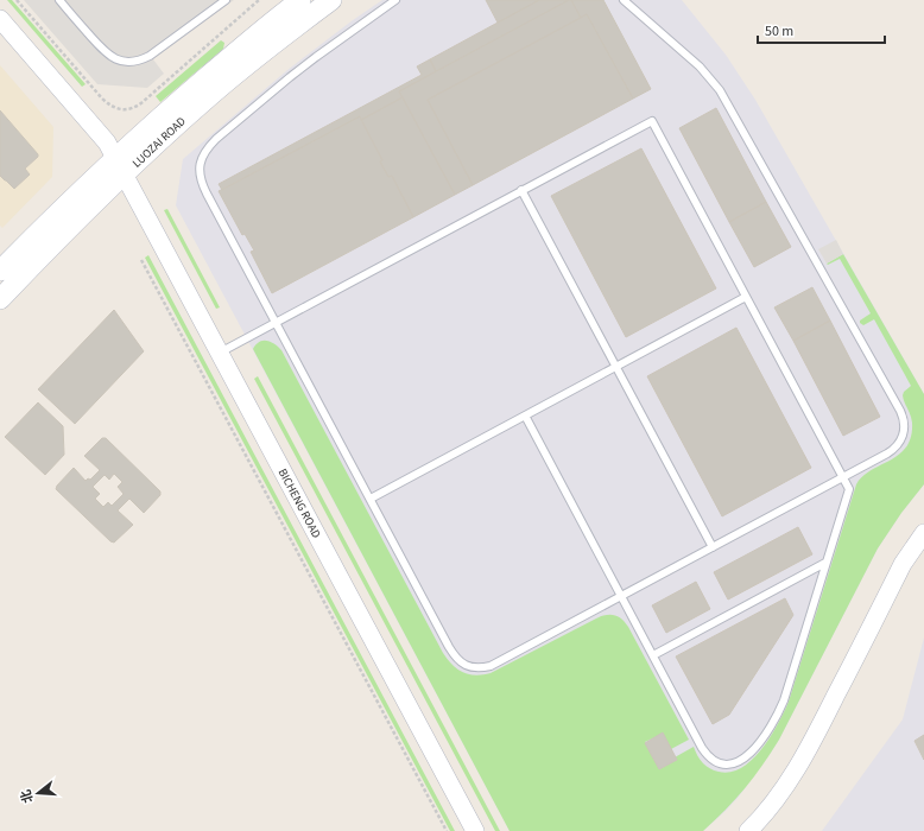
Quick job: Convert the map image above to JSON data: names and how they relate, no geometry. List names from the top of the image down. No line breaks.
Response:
{"streets":{"main road":["LUOZAI ROAD"],"street":["BICHENG ROAD"]},"crossings":[["LUOZAI ROAD","BICHENG ROAD"]],"scale_bar":"50 m","north":"left"}
